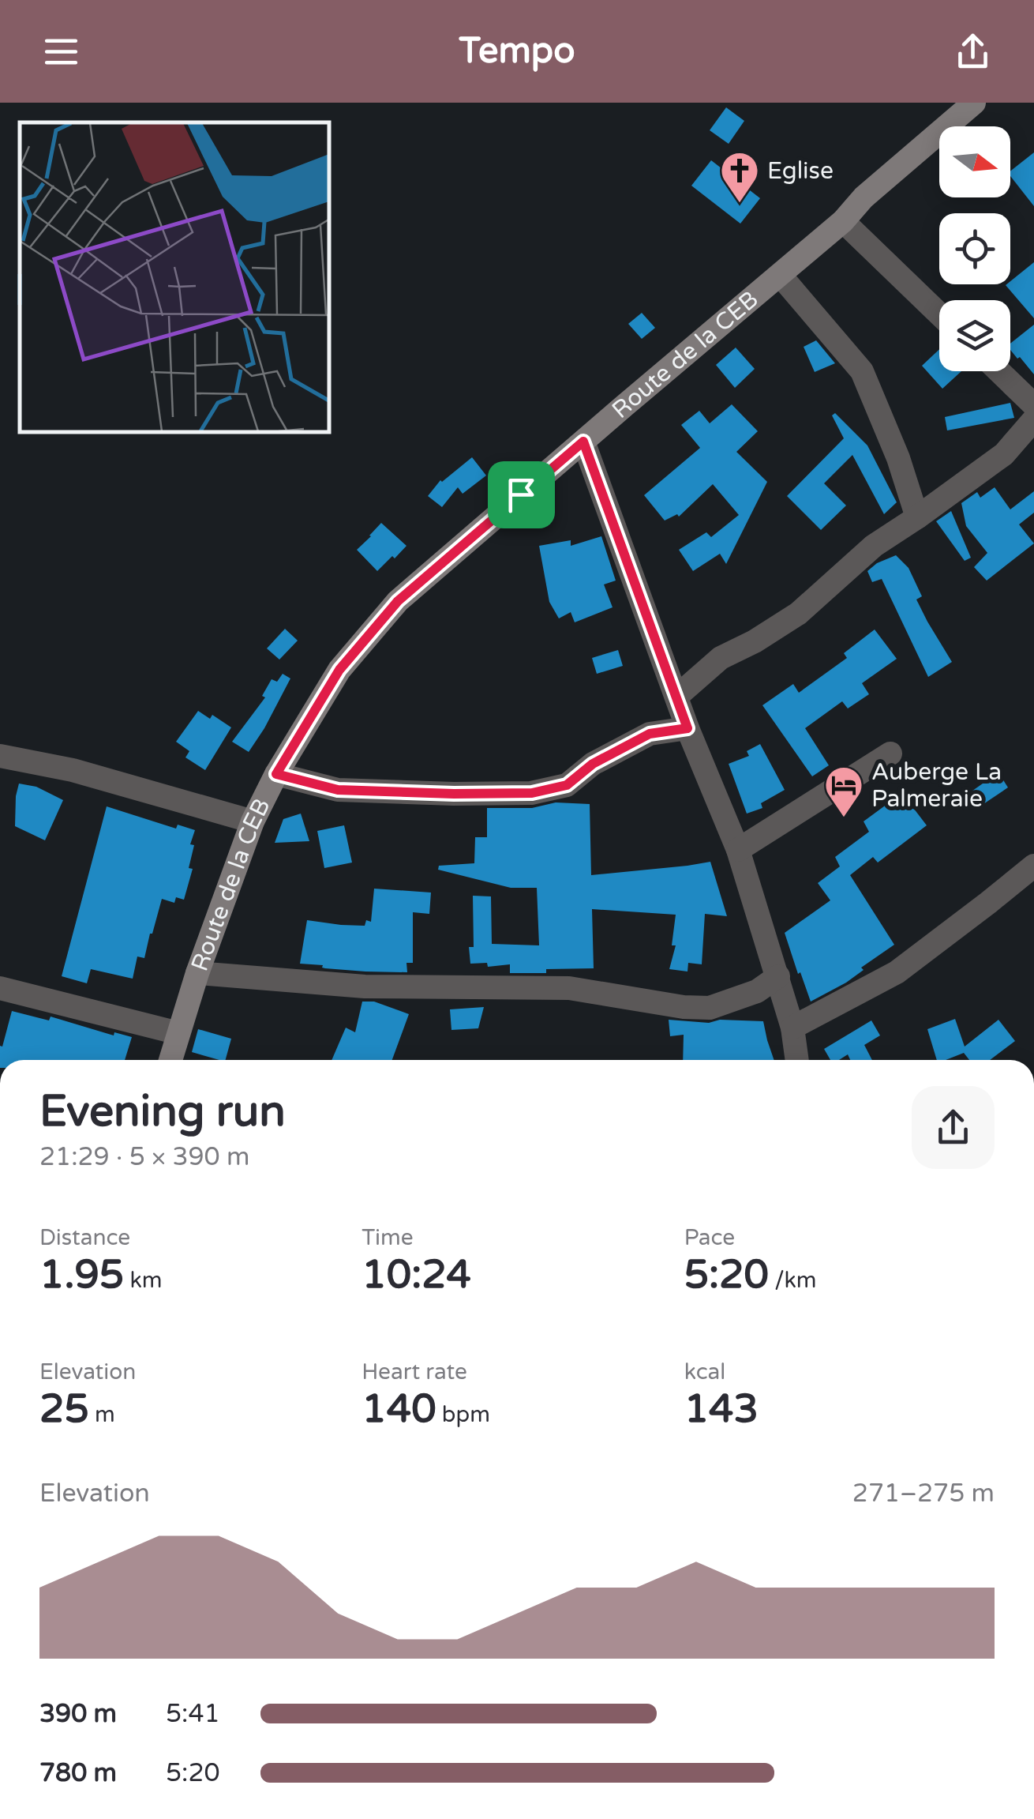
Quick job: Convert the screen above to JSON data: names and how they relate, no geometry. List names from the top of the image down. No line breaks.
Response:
{"streets":{"main road":["Route de la CEB"]},"places":{"church":["Eglise"],"hotel":["Auberge La Palmeraie"]},"north":"right","page":{"header":"Tempo","heading":["Evening run","21:29 · 5 × 390 m"],"stats":[["Distance","1.95 km"],["Time","10:24"],["Pace","5:20 /km"],["Elevation","25 m"],["Heart rate","140 bpm"],["kcal","143"]],"chart":["Elevation","271–275 m"],"list":[{"name":"390 m","note":"5:41"},{"name":"780 m","note":"5:20"}]}}
